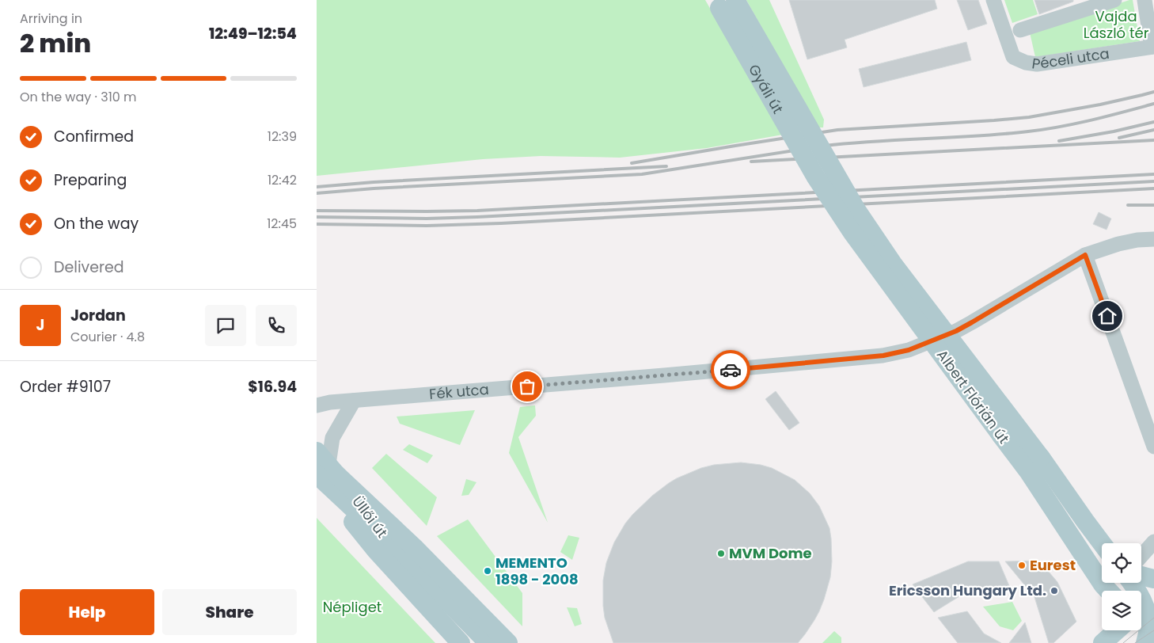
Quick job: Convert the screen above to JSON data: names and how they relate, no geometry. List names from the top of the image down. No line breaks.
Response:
{"streets":{"main road":["Gyáli út","Albert Flórián út","Üllői út"],"street":["Péceli utca","Fék utca"]},"crossings":[["Gyáli út","Albert Flórián út"]],"parks":["Vajda László tér","Népliget"],"places":["MVM Dome","Eurest","MEMENTO 1898 - 2008","Ericsson Hungary Ltd."],"page":{"heading":["2 min","Arriving in","12:49–12:54"],"panel":["Jordan","Courier · 4.8","Order #9107","$16.94"],"bar":"On the way · 310 m","list":[["Confirmed","12:39"],["Preparing","12:42"],["On the way","12:45"],"Delivered"],"round":"J","buttons":["Help","Share"]}}
